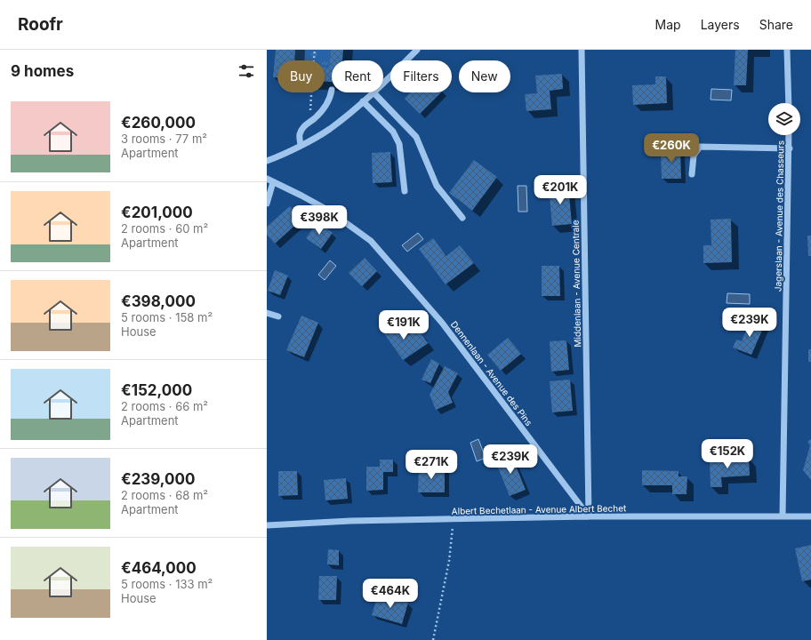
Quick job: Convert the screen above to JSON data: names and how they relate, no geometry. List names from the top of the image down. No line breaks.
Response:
{"streets":{"street":["Jagerslaan - Avenue des Chasseurs","Middenlaan - Avenue Centrale","Dennenlaan - Avenue des Pins","Albert Bechetlaan - Avenue Albert Bechet"]},"crossings":[["Jagerslaan - Avenue des Chasseurs","Albert Bechetlaan - Avenue Albert Bechet"],["Middenlaan - Avenue Centrale","Dennenlaan - Avenue des Pins"],["Middenlaan - Avenue Centrale","Albert Bechetlaan - Avenue Albert Bechet"],["Dennenlaan - Avenue des Pins","Albert Bechetlaan - Avenue Albert Bechet"]],"page":{"header":"Roofr","nav":["Map","Layers","Share"],"heading":"9 homes","chip":["Buy","Rent","Filters","New"],"list":[{"name":"€260,000","note":"3 rooms · 77 m² · Apartment"},{"name":"€201,000","note":"2 rooms · 60 m² · Apartment"},{"name":"€398,000","note":"5 rooms · 158 m² · House"},{"name":"€152,000","note":"2 rooms · 66 m² · Apartment"},{"name":"€239,000","note":"2 rooms · 68 m² · Apartment"},{"name":"€464,000","note":"5 rooms · 133 m² · House"}],"price":["€260K","€201K","€398K","€239K","€191K","€152K","€239K","€271K","€464K"]}}
